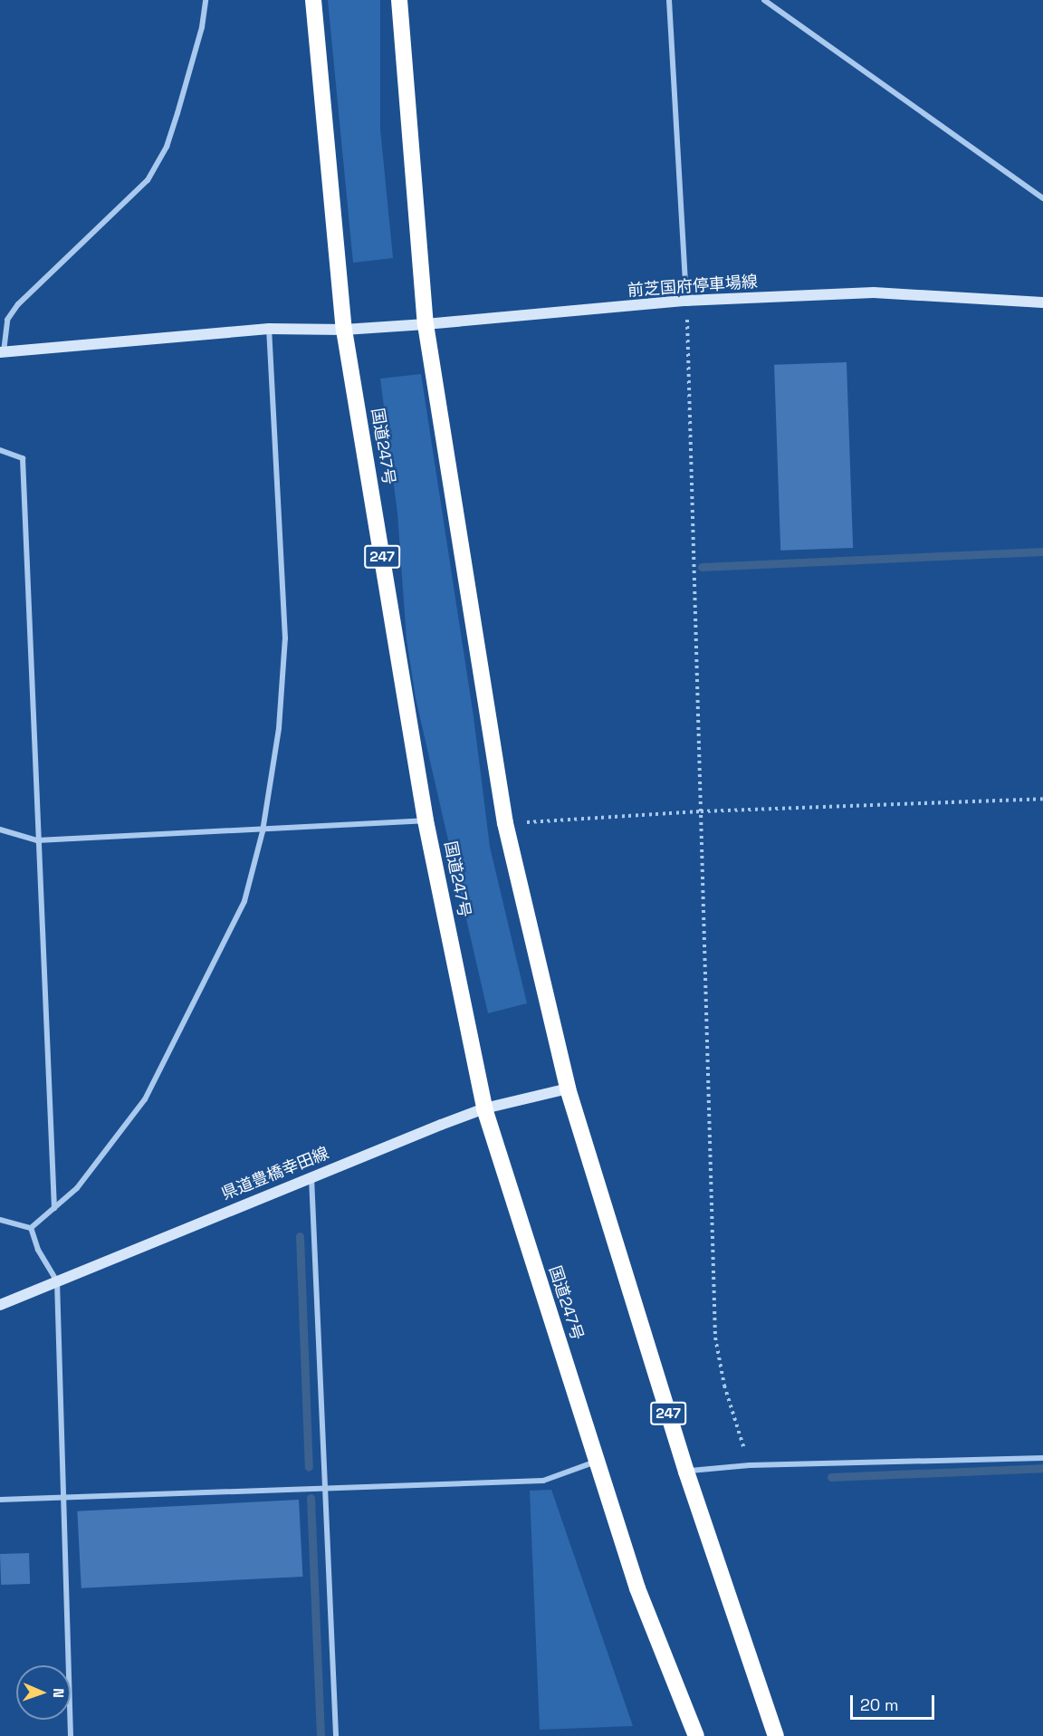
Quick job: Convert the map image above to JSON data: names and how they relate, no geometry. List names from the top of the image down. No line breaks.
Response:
{"streets":{"highway":["国道247号","247"],"main road":["前芝国府停車場線","県道豊橋幸田線"]},"crossings":[["前芝国府停車場線","国道247号"],["前芝国府停車場線","247"],["国道247号","県道豊橋幸田線"],["247","県道豊橋幸田線"]],"scale_bar":"20 m","north":"right"}
